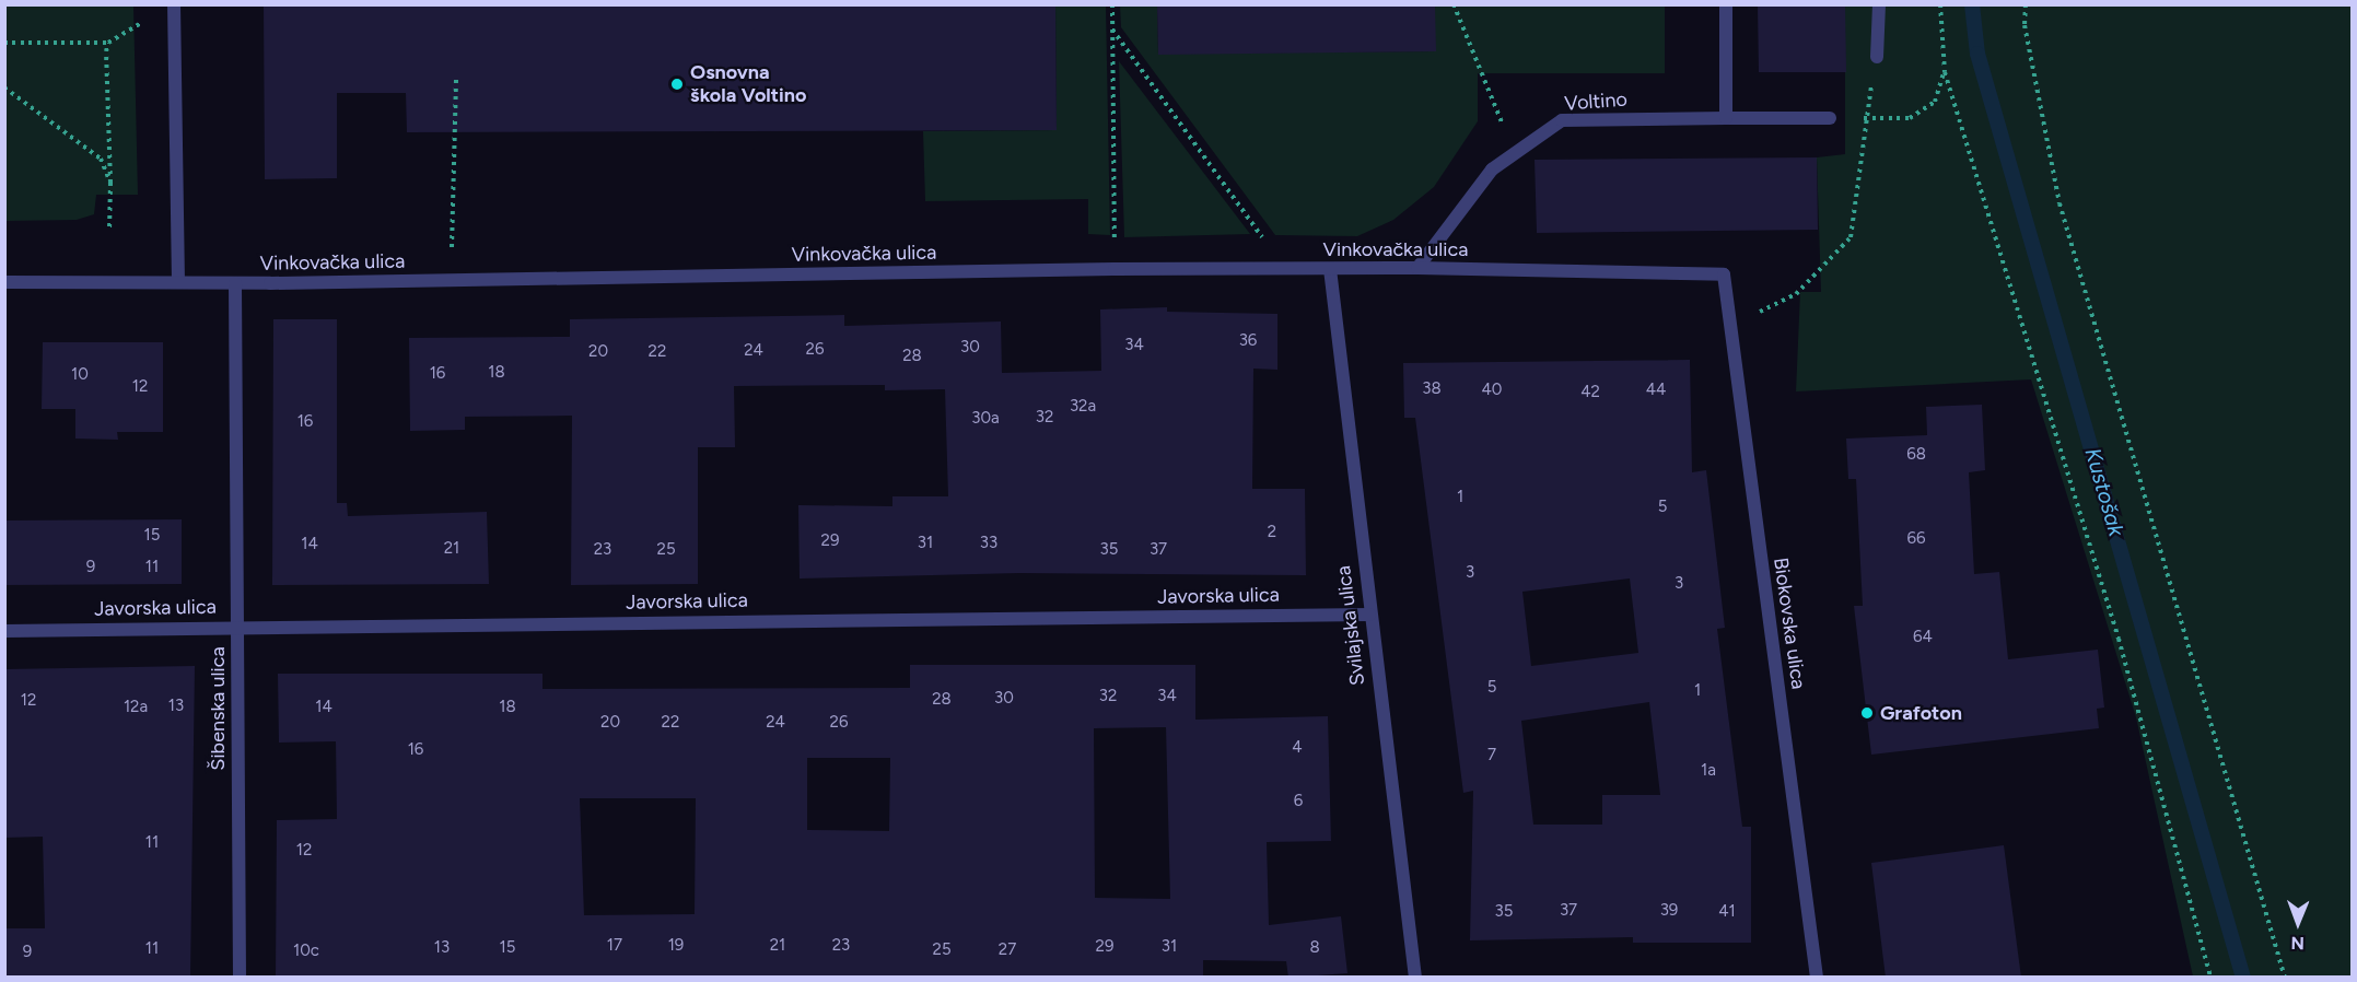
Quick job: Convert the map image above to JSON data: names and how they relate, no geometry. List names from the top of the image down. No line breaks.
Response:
{"streets":{"street":["Voltino","Vinkovačka ulica","Javorska ulica","Biokovska ulica","Svilajska ulica","Šibenska ulica"]},"crossings":[["Voltino","Vinkovačka ulica"],["Vinkovačka ulica","Biokovska ulica"],["Vinkovačka ulica","Svilajska ulica"],["Vinkovačka ulica","Šibenska ulica"],["Javorska ulica","Svilajska ulica"],["Javorska ulica","Šibenska ulica"]],"water":["Kustošak"],"places":["Osnovna škola Voltino","Grafoton"],"house_numbers":["36","34","30","26","24","20","22","28","18","16","10","12","38","40","44","42","32a","32","30a","16","68","1","5","2","15","66","29","31","33","14","21","23","25","35","37","9","11","3","3","64","5","1","32","34","30","28","12","13","12a","14","18","20","22","24","26","4","16","7","1a","6","11","12","37","39","35","41","17","19","21","23","29","31","13","15","8","11","25","27","10c","9"],"north":"bottom"}
